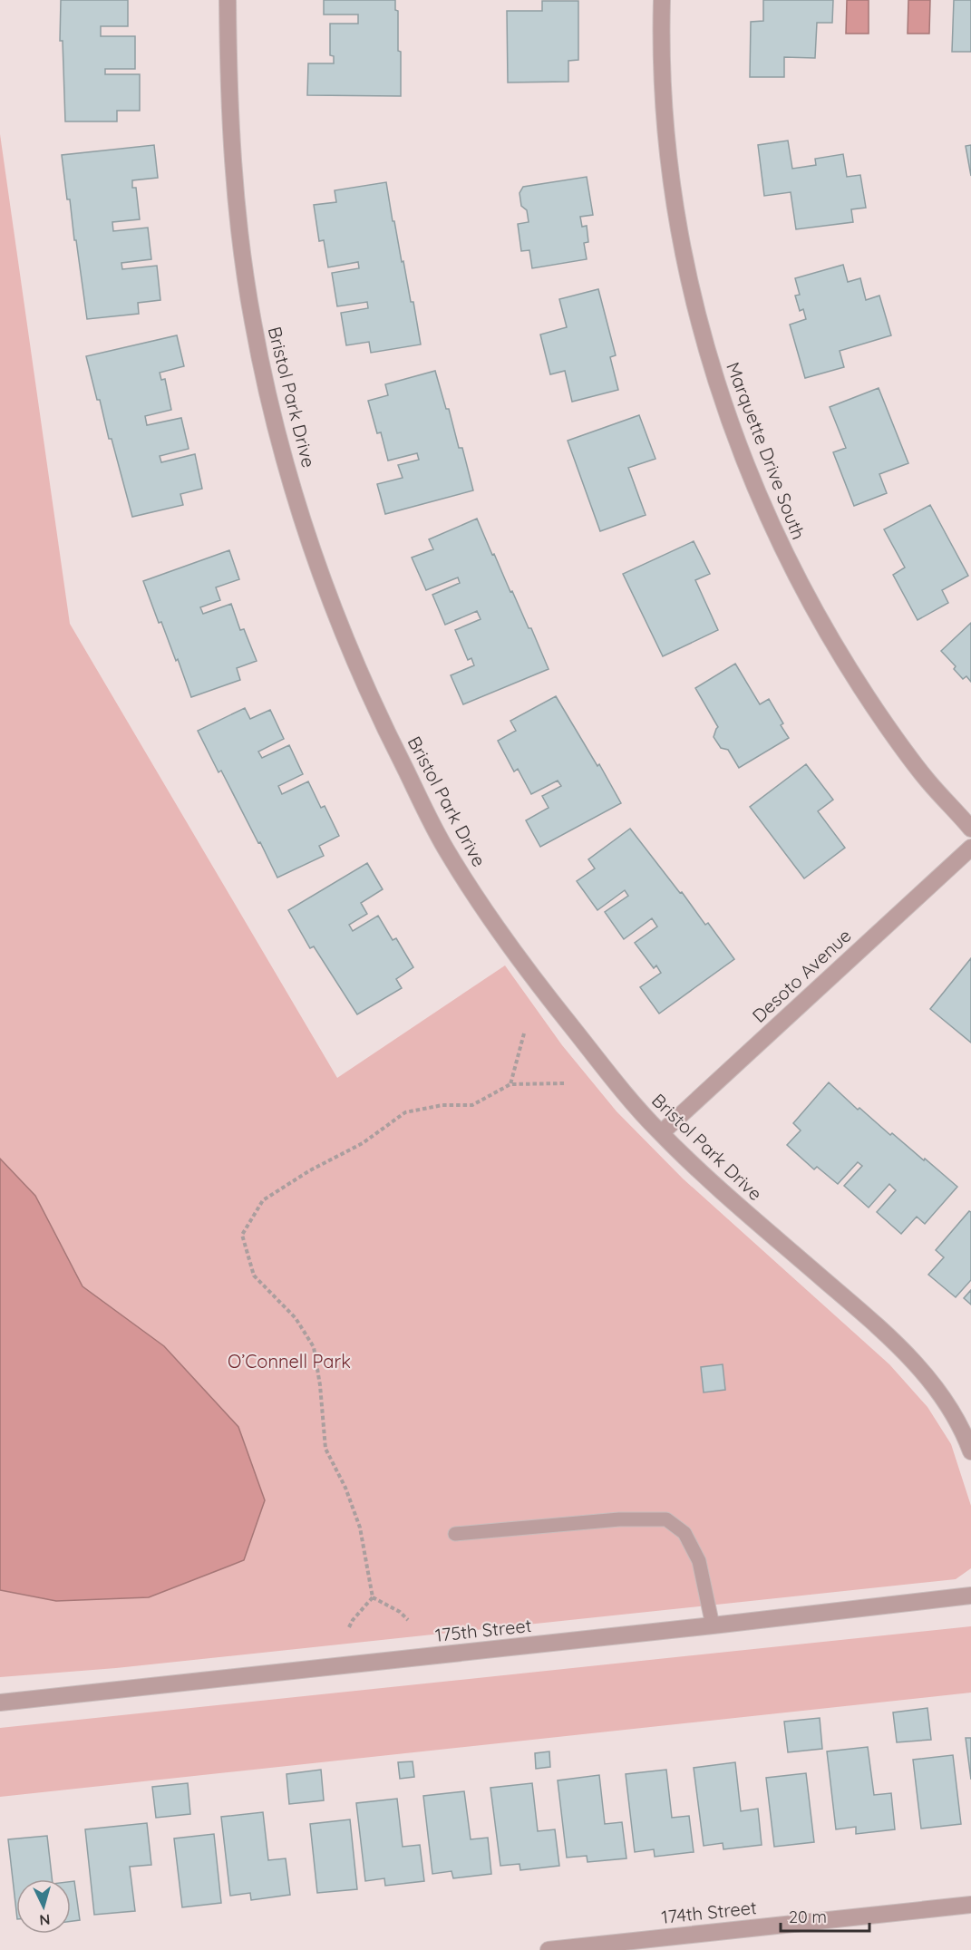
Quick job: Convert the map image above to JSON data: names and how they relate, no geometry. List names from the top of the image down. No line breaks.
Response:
{"streets":{"street":["Bristol Park Drive","Marquette Drive South","Desoto Avenue","175th Street","174th Street"]},"crossings":[["Bristol Park Drive","Desoto Avenue"]],"parks":["O’Connell Park"],"scale_bar":"20 m","north":"bottom"}
